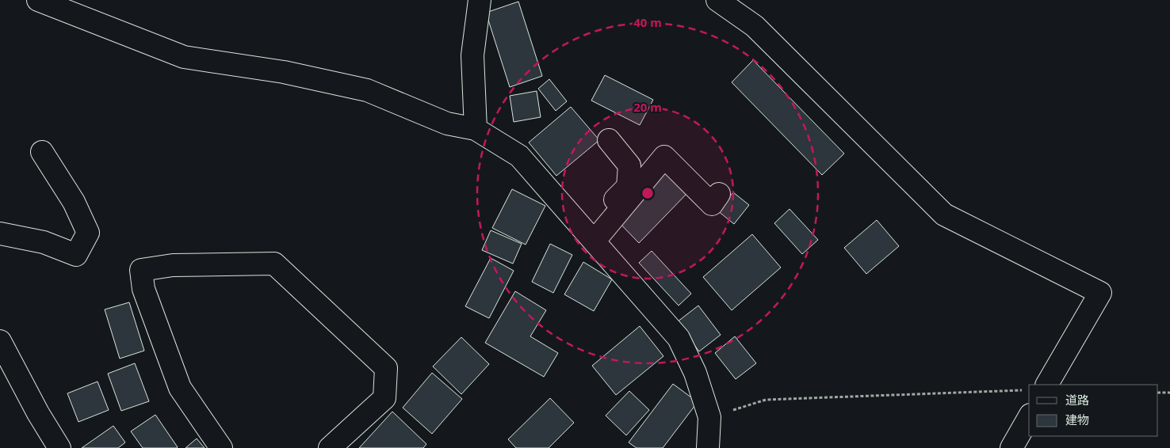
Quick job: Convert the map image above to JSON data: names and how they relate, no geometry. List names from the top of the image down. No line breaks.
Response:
{"legend":["道路","建物"],"rings":["40 m","20 m"]}
